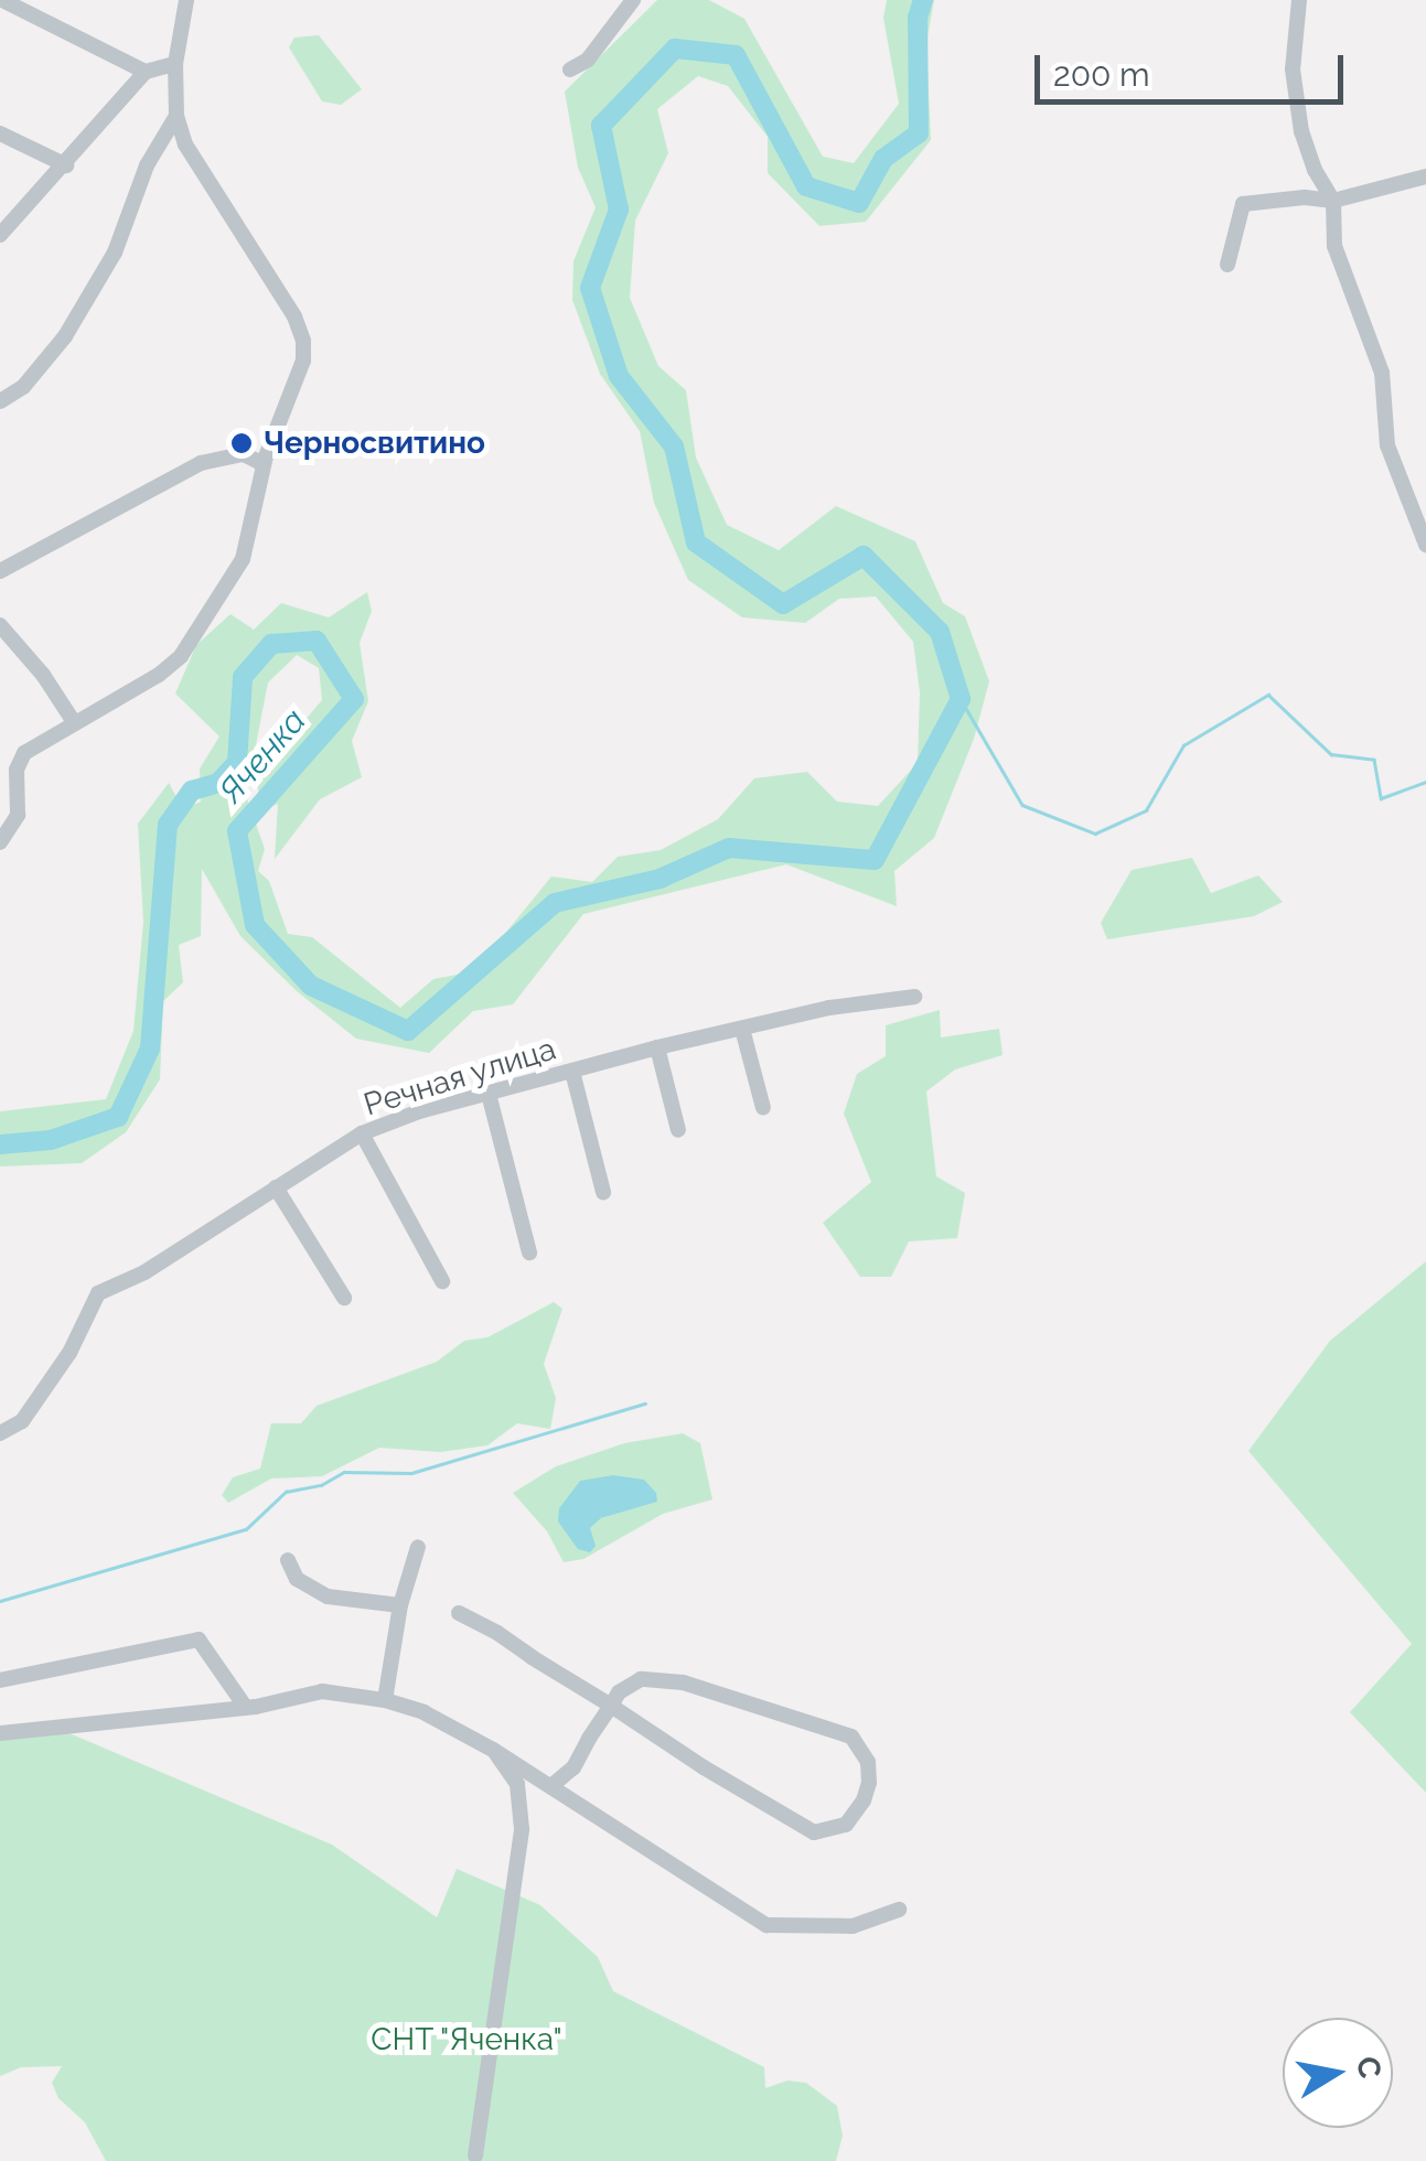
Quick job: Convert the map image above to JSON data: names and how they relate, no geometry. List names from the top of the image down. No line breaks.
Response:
{"streets":{"street":["Речная улица"]},"water":["Яченка"],"parks":["СНТ \"Яченка\""],"places":["Черносвитино"],"scale_bar":"200 m","north":"right"}
